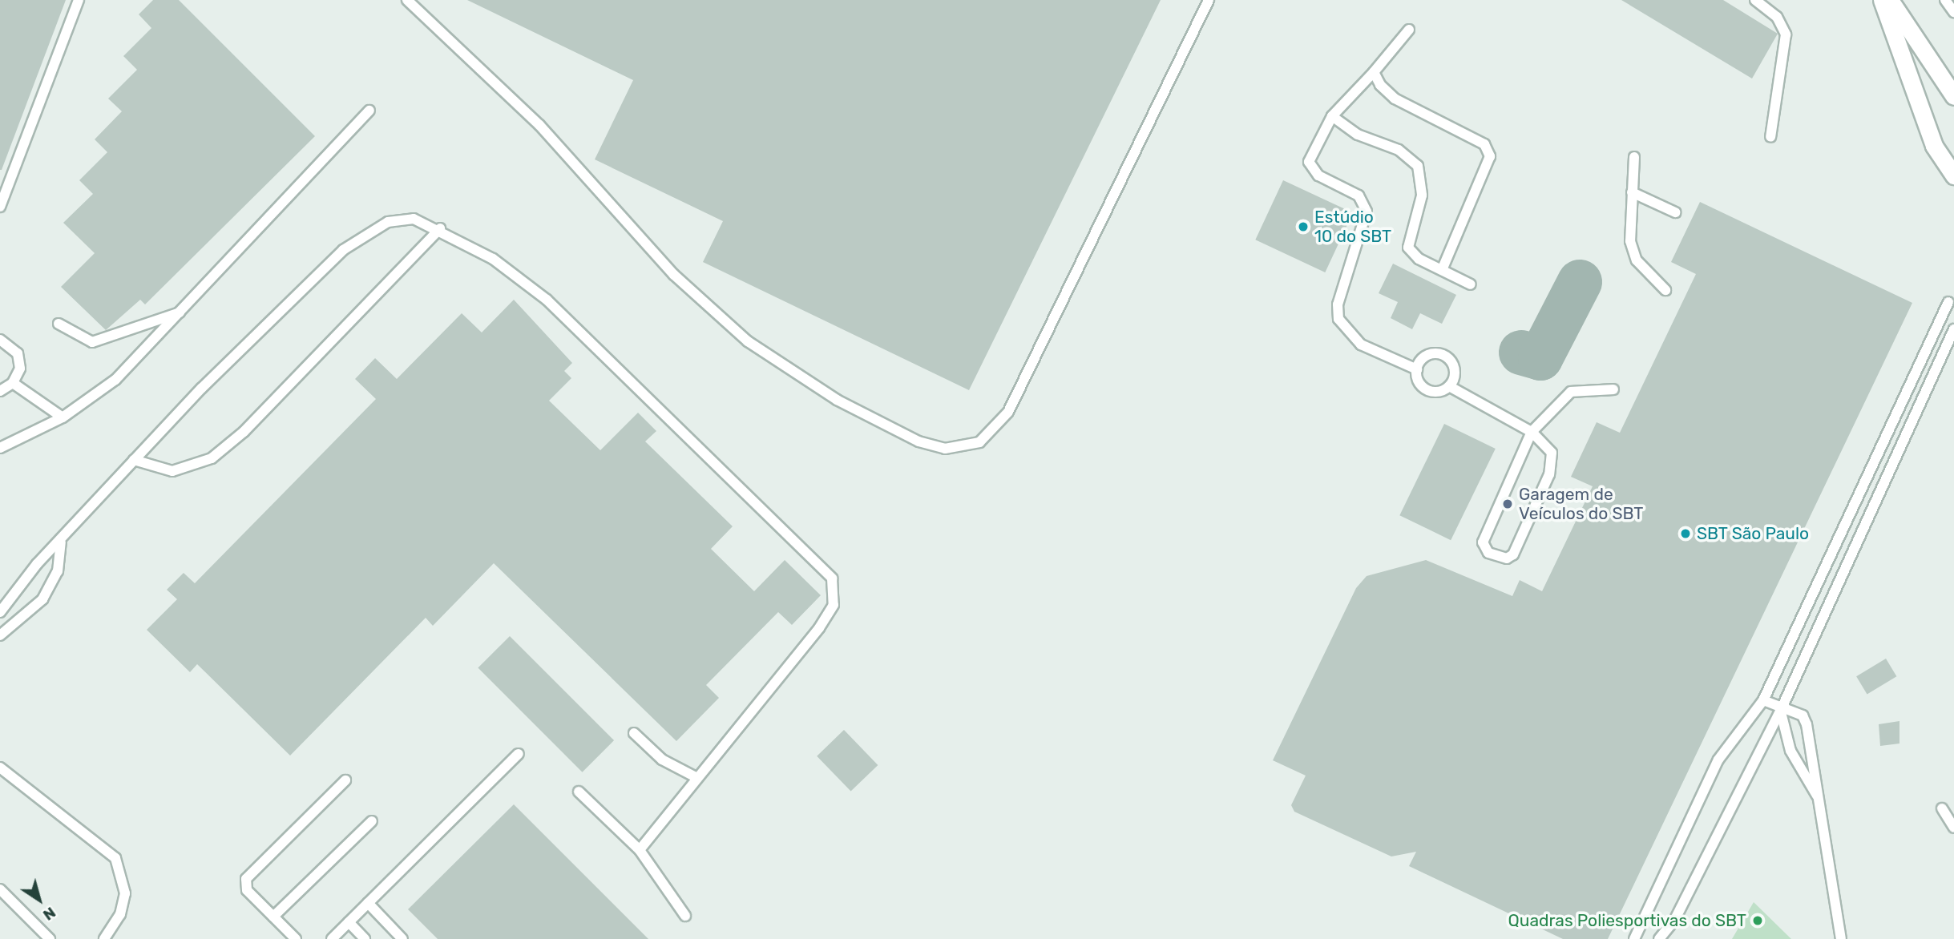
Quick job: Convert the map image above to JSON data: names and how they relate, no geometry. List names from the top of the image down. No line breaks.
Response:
{"places":["Estúdio 10 do SBT","Garagem de Veículos do SBT","SBT São Paulo","Quadras Poliesportivas do SBT"],"north":"bottom right"}
